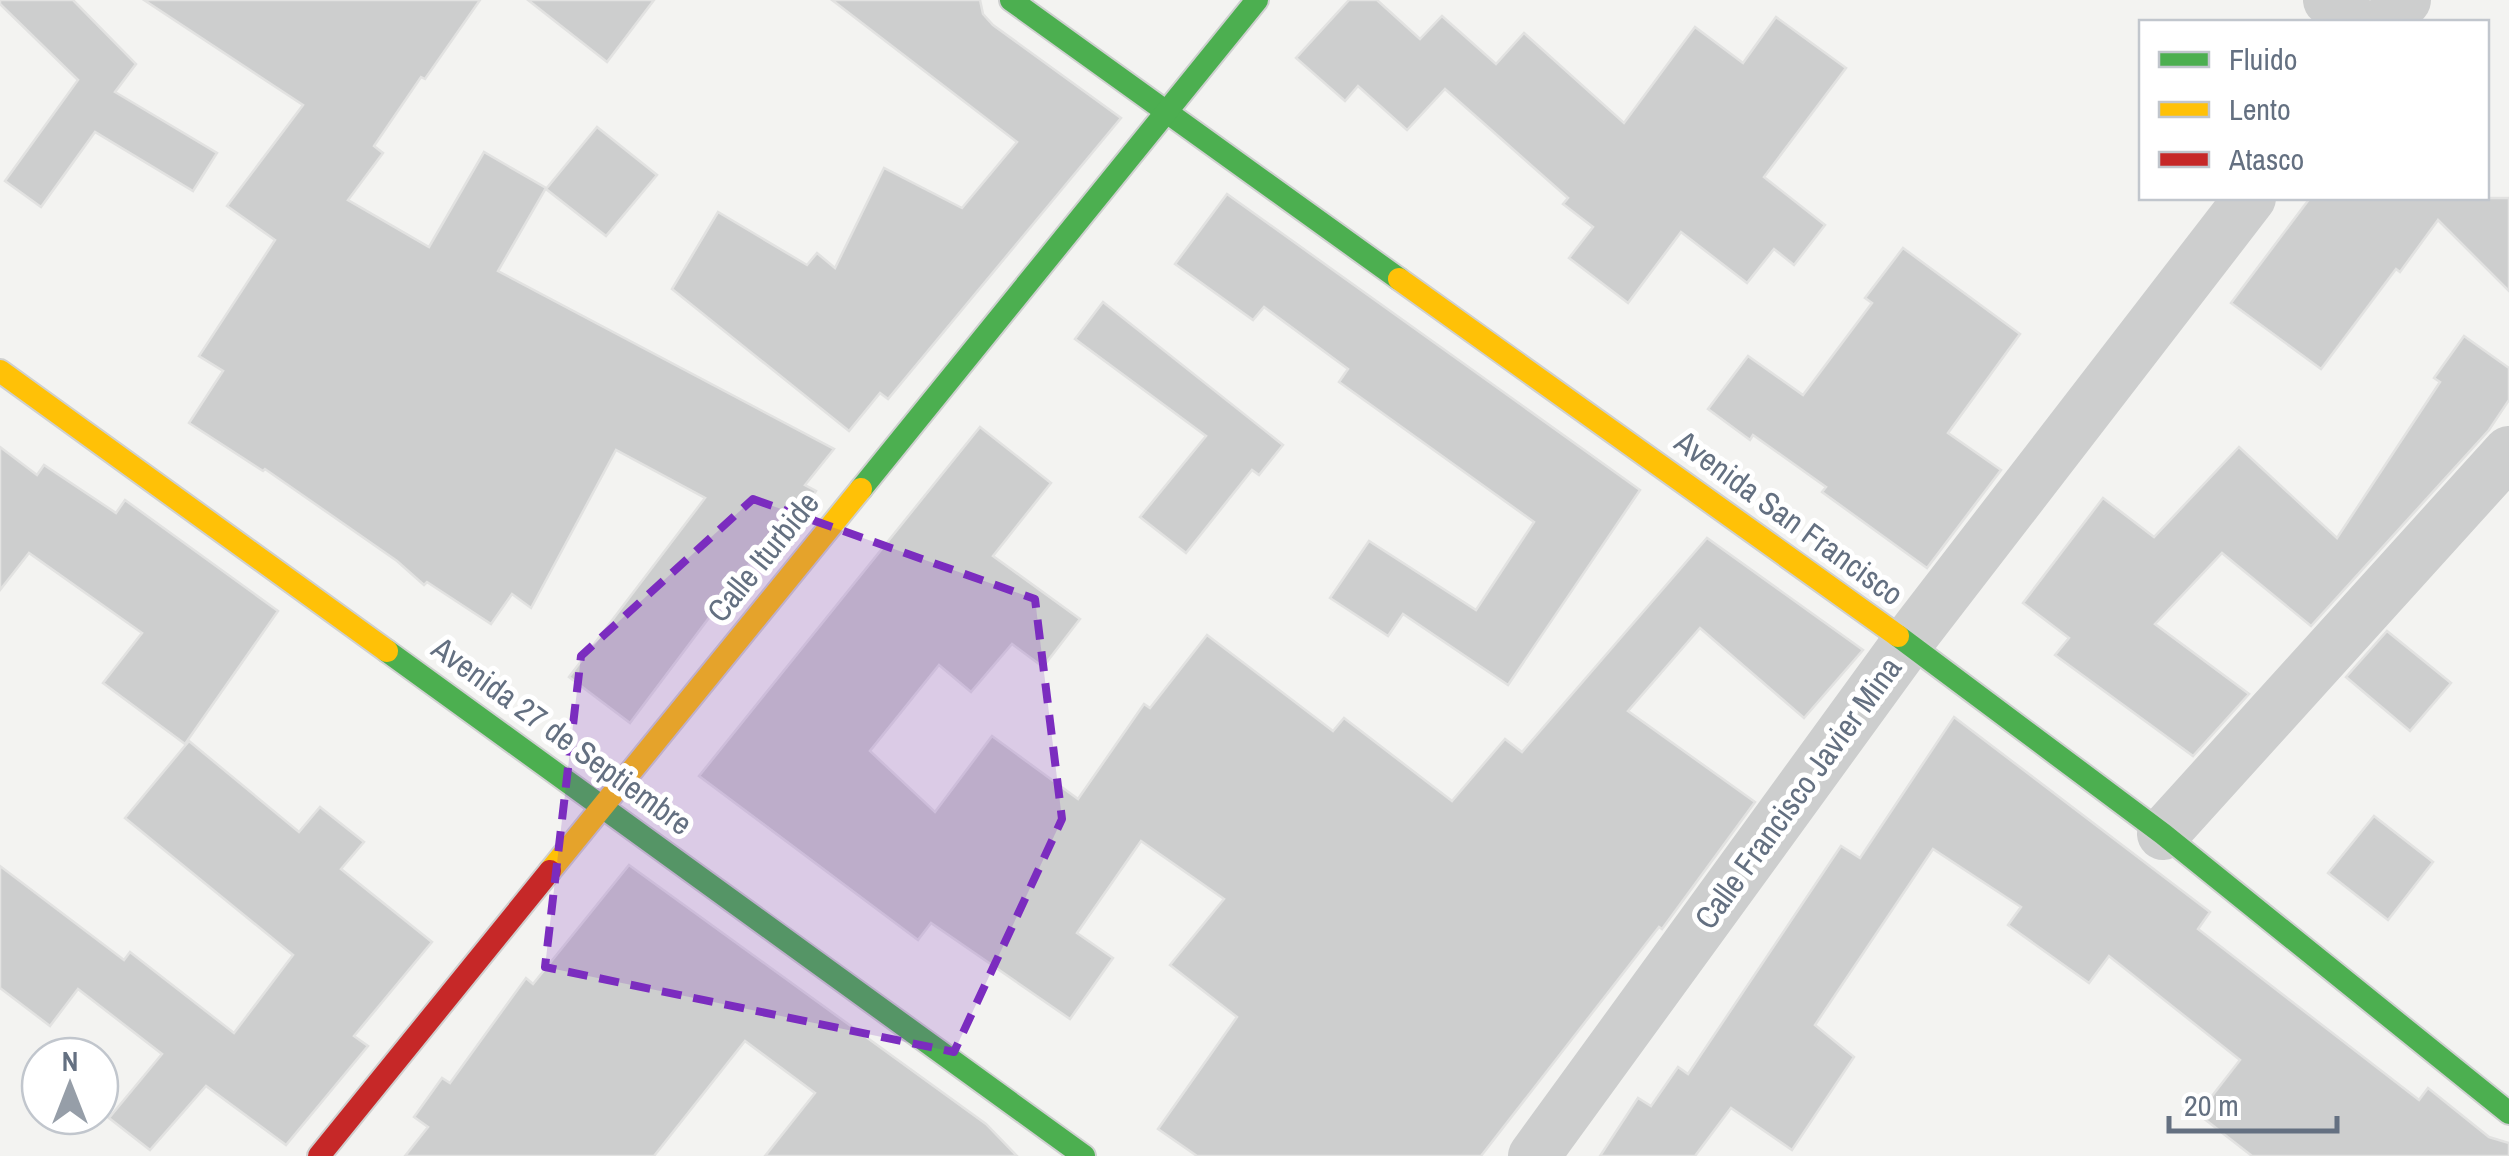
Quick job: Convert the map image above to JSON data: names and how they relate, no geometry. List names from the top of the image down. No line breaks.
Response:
{"streets":{"street":["Avenida San Francisco","Calle Iturbide","Avenida 27 de Septiembre","Calle Francisco Javier Mina"]},"crossings":[["Avenida San Francisco","Calle Iturbide"],["Avenida San Francisco","Calle Francisco Javier Mina"],["Calle Iturbide","Avenida 27 de Septiembre"]],"legend":["Fluido","Lento","Atasco"],"scale_bar":"20 m","north":"top"}
